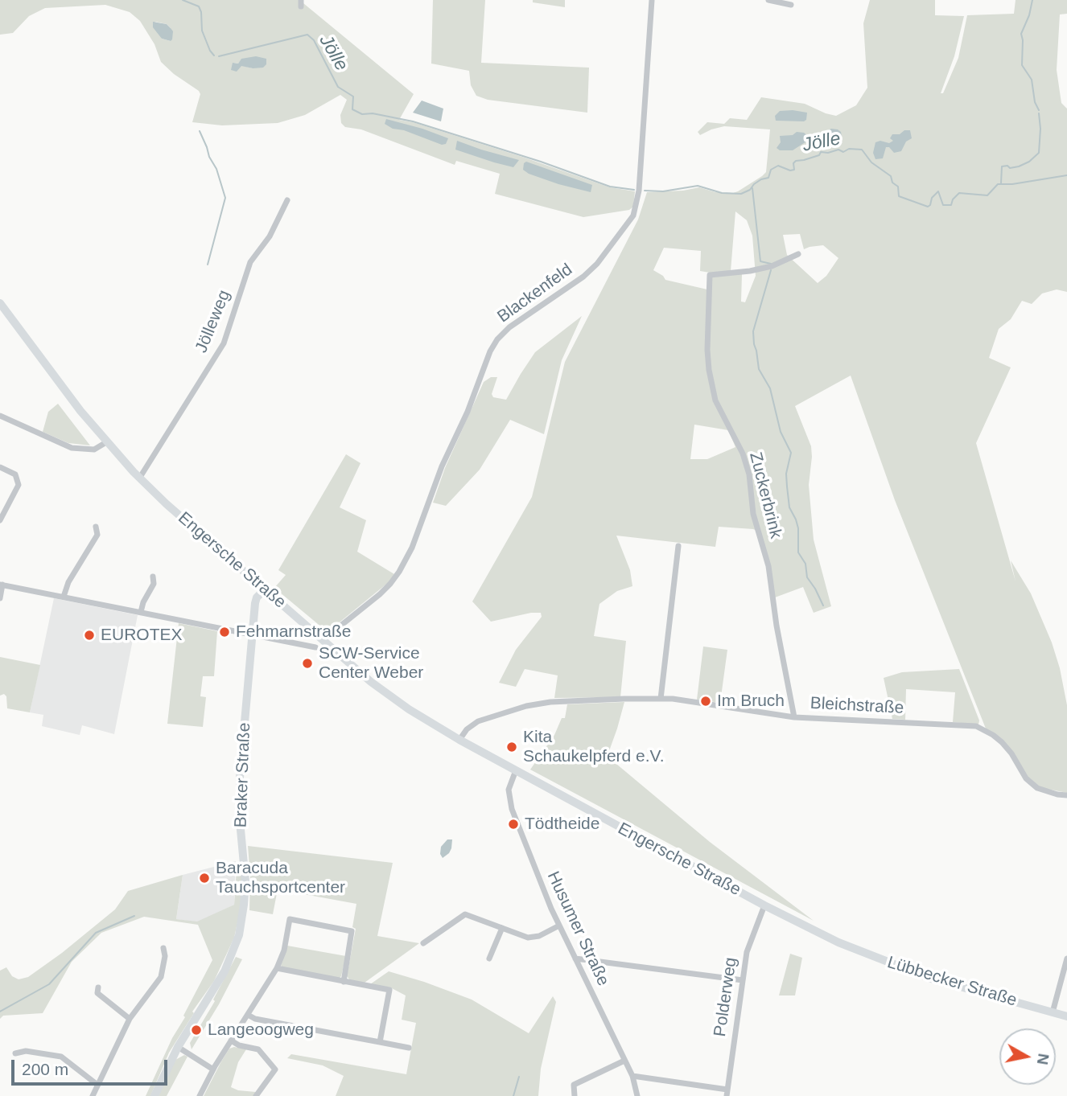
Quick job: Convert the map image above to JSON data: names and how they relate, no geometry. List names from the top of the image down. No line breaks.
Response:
{"streets":{"main road":["Engersche Straße","Braker Straße","Lübbecker Straße"],"street":["Blackenfeld","Jölleweg","Zuckerbrink","Bleichstraße","Husumer Straße","Polderweg"]},"crossings":[["Blackenfeld","Engersche Straße"],["Jölleweg","Engersche Straße"],["Zuckerbrink","Bleichstraße"],["Engersche Straße","Bleichstraße"],["Engersche Straße","Braker Straße"],["Engersche Straße","Husumer Straße"],["Engersche Straße","Lübbecker Straße"],["Engersche Straße","Polderweg"]],"water":["Jölle"],"places":["Fehmarnstraße","EUROTEX","SCW-Service Center Weber","Im Bruch","Kita Schaukelpferd e.V.","Tödtheide","Baracuda Tauchsportcenter","Langeoogweg"],"scale_bar":"200 m","north":"right"}
